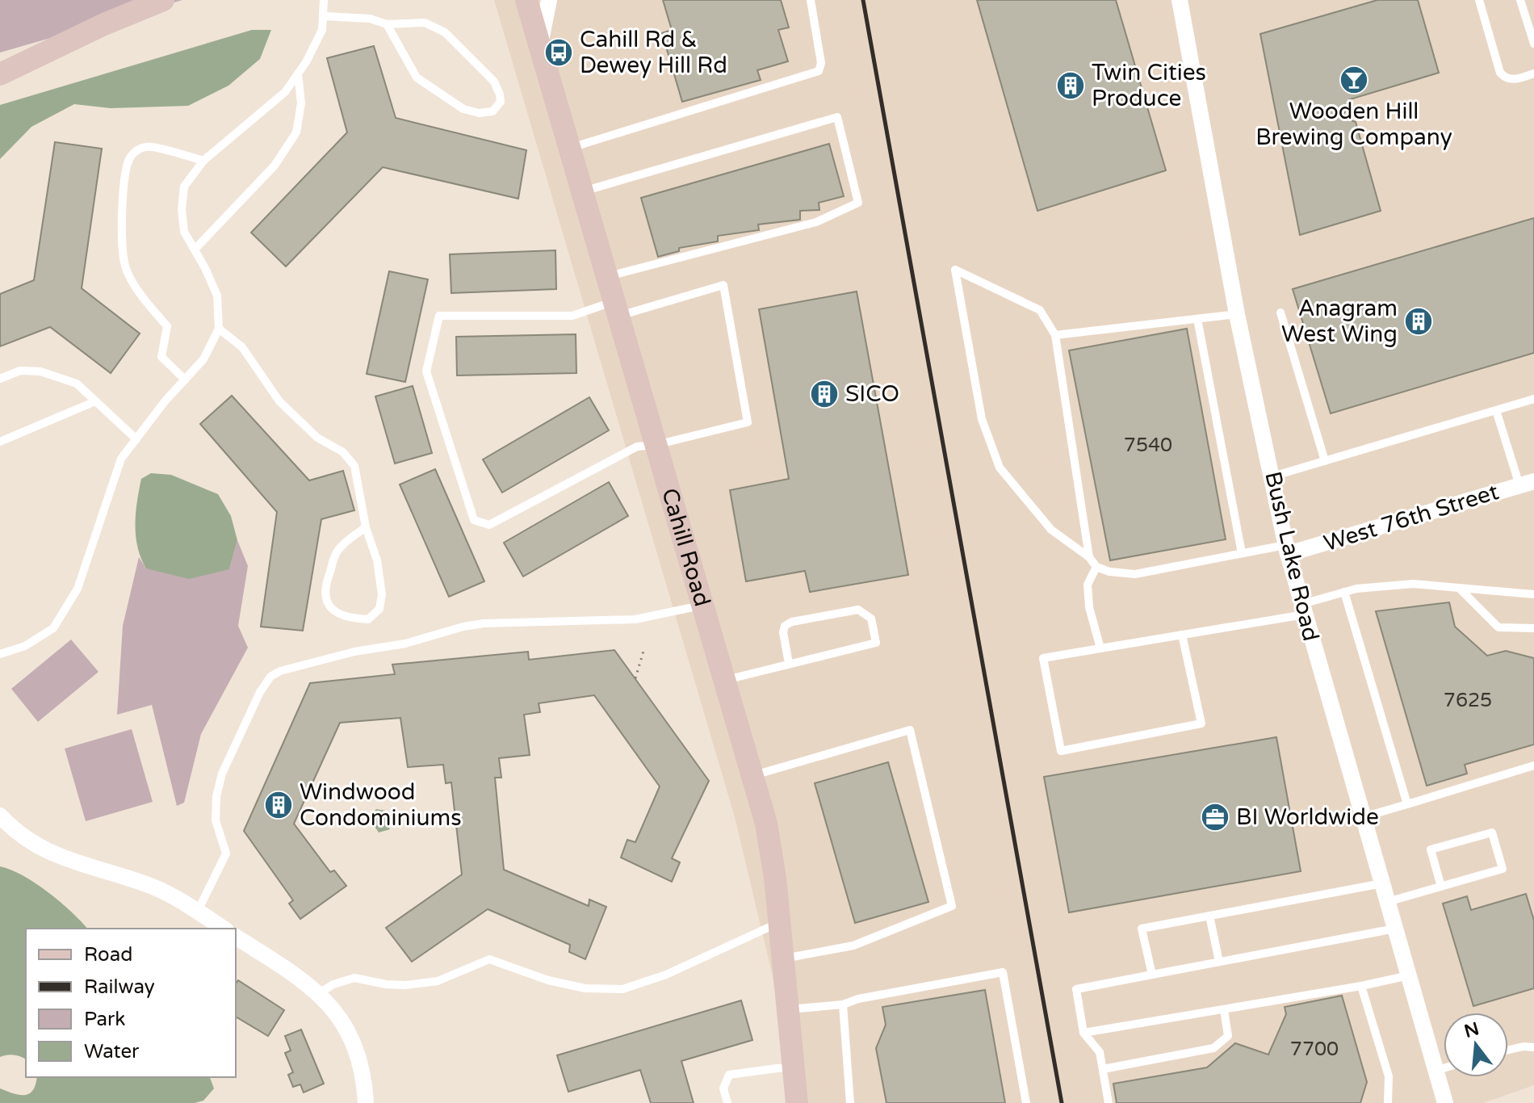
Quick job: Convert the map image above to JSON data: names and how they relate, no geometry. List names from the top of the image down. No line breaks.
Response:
{"streets":{"street":["West 76th Street","Cahill Road","Bush Lake Road"]},"crossings":[["West 76th Street","Bush Lake Road"]],"places":{"bus stop":["Cahill Rd & Dewey Hill Rd"],"bar":["Wooden Hill Brewing Company"],"building":["Twin Cities Produce","Anagram West Wing","SICO","Windwood Condominiums"],"office":["BI Worldwide"]},"house_numbers":["7540","7625","7700"],"legend":["Road","Railway","Park","Water"],"north":"top"}
